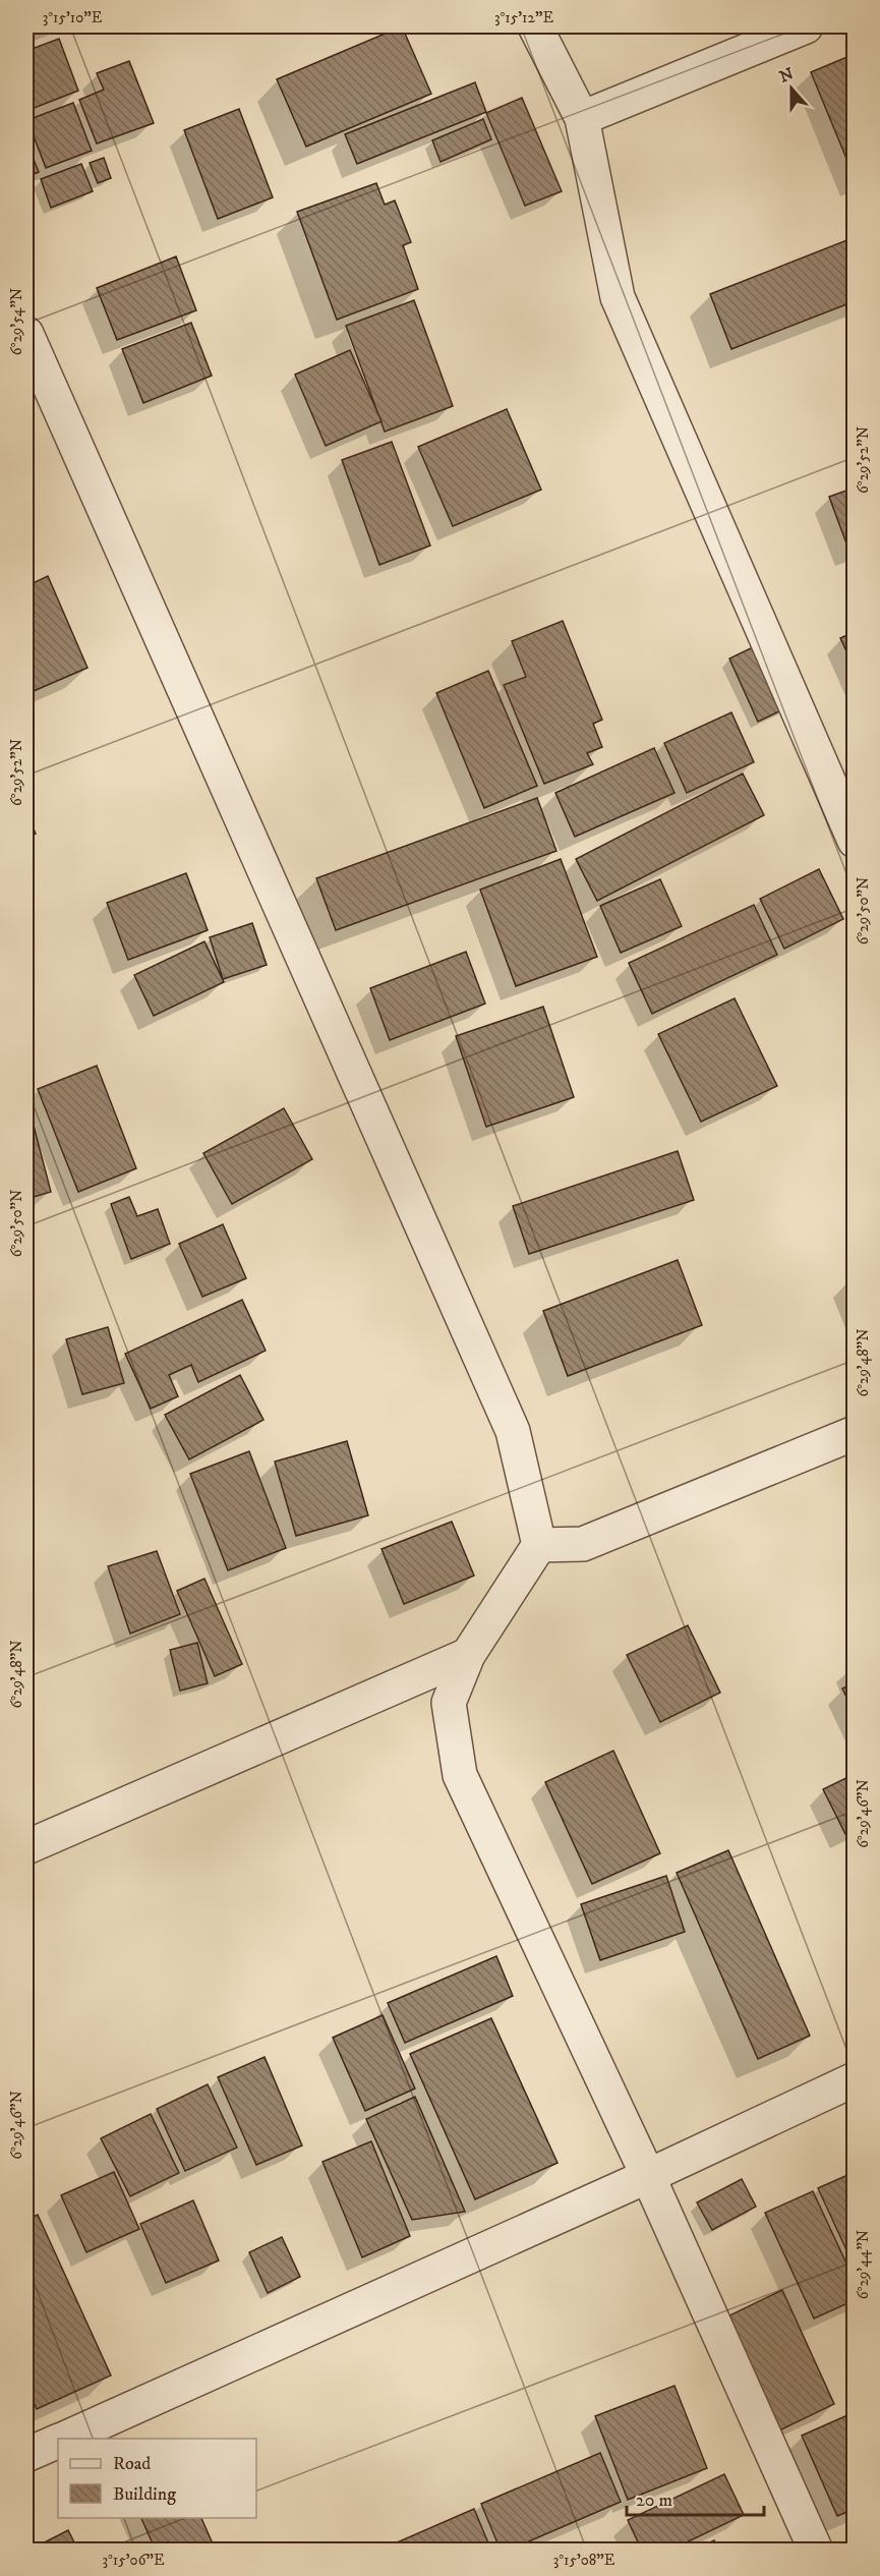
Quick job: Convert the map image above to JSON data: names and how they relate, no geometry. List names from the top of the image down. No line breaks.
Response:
{"legend":["Road","Building"],"scale_bar":"20 m","north":"top","coordinates":["3°15'10\"E","3°15'12\"E","6°29'54\"N","6°29'52\"N","6°29'50\"N","6°29'48\"N","6°29'46\"N","6°29'44\"N","3°15'06\"E","3°15'08\"E"]}
